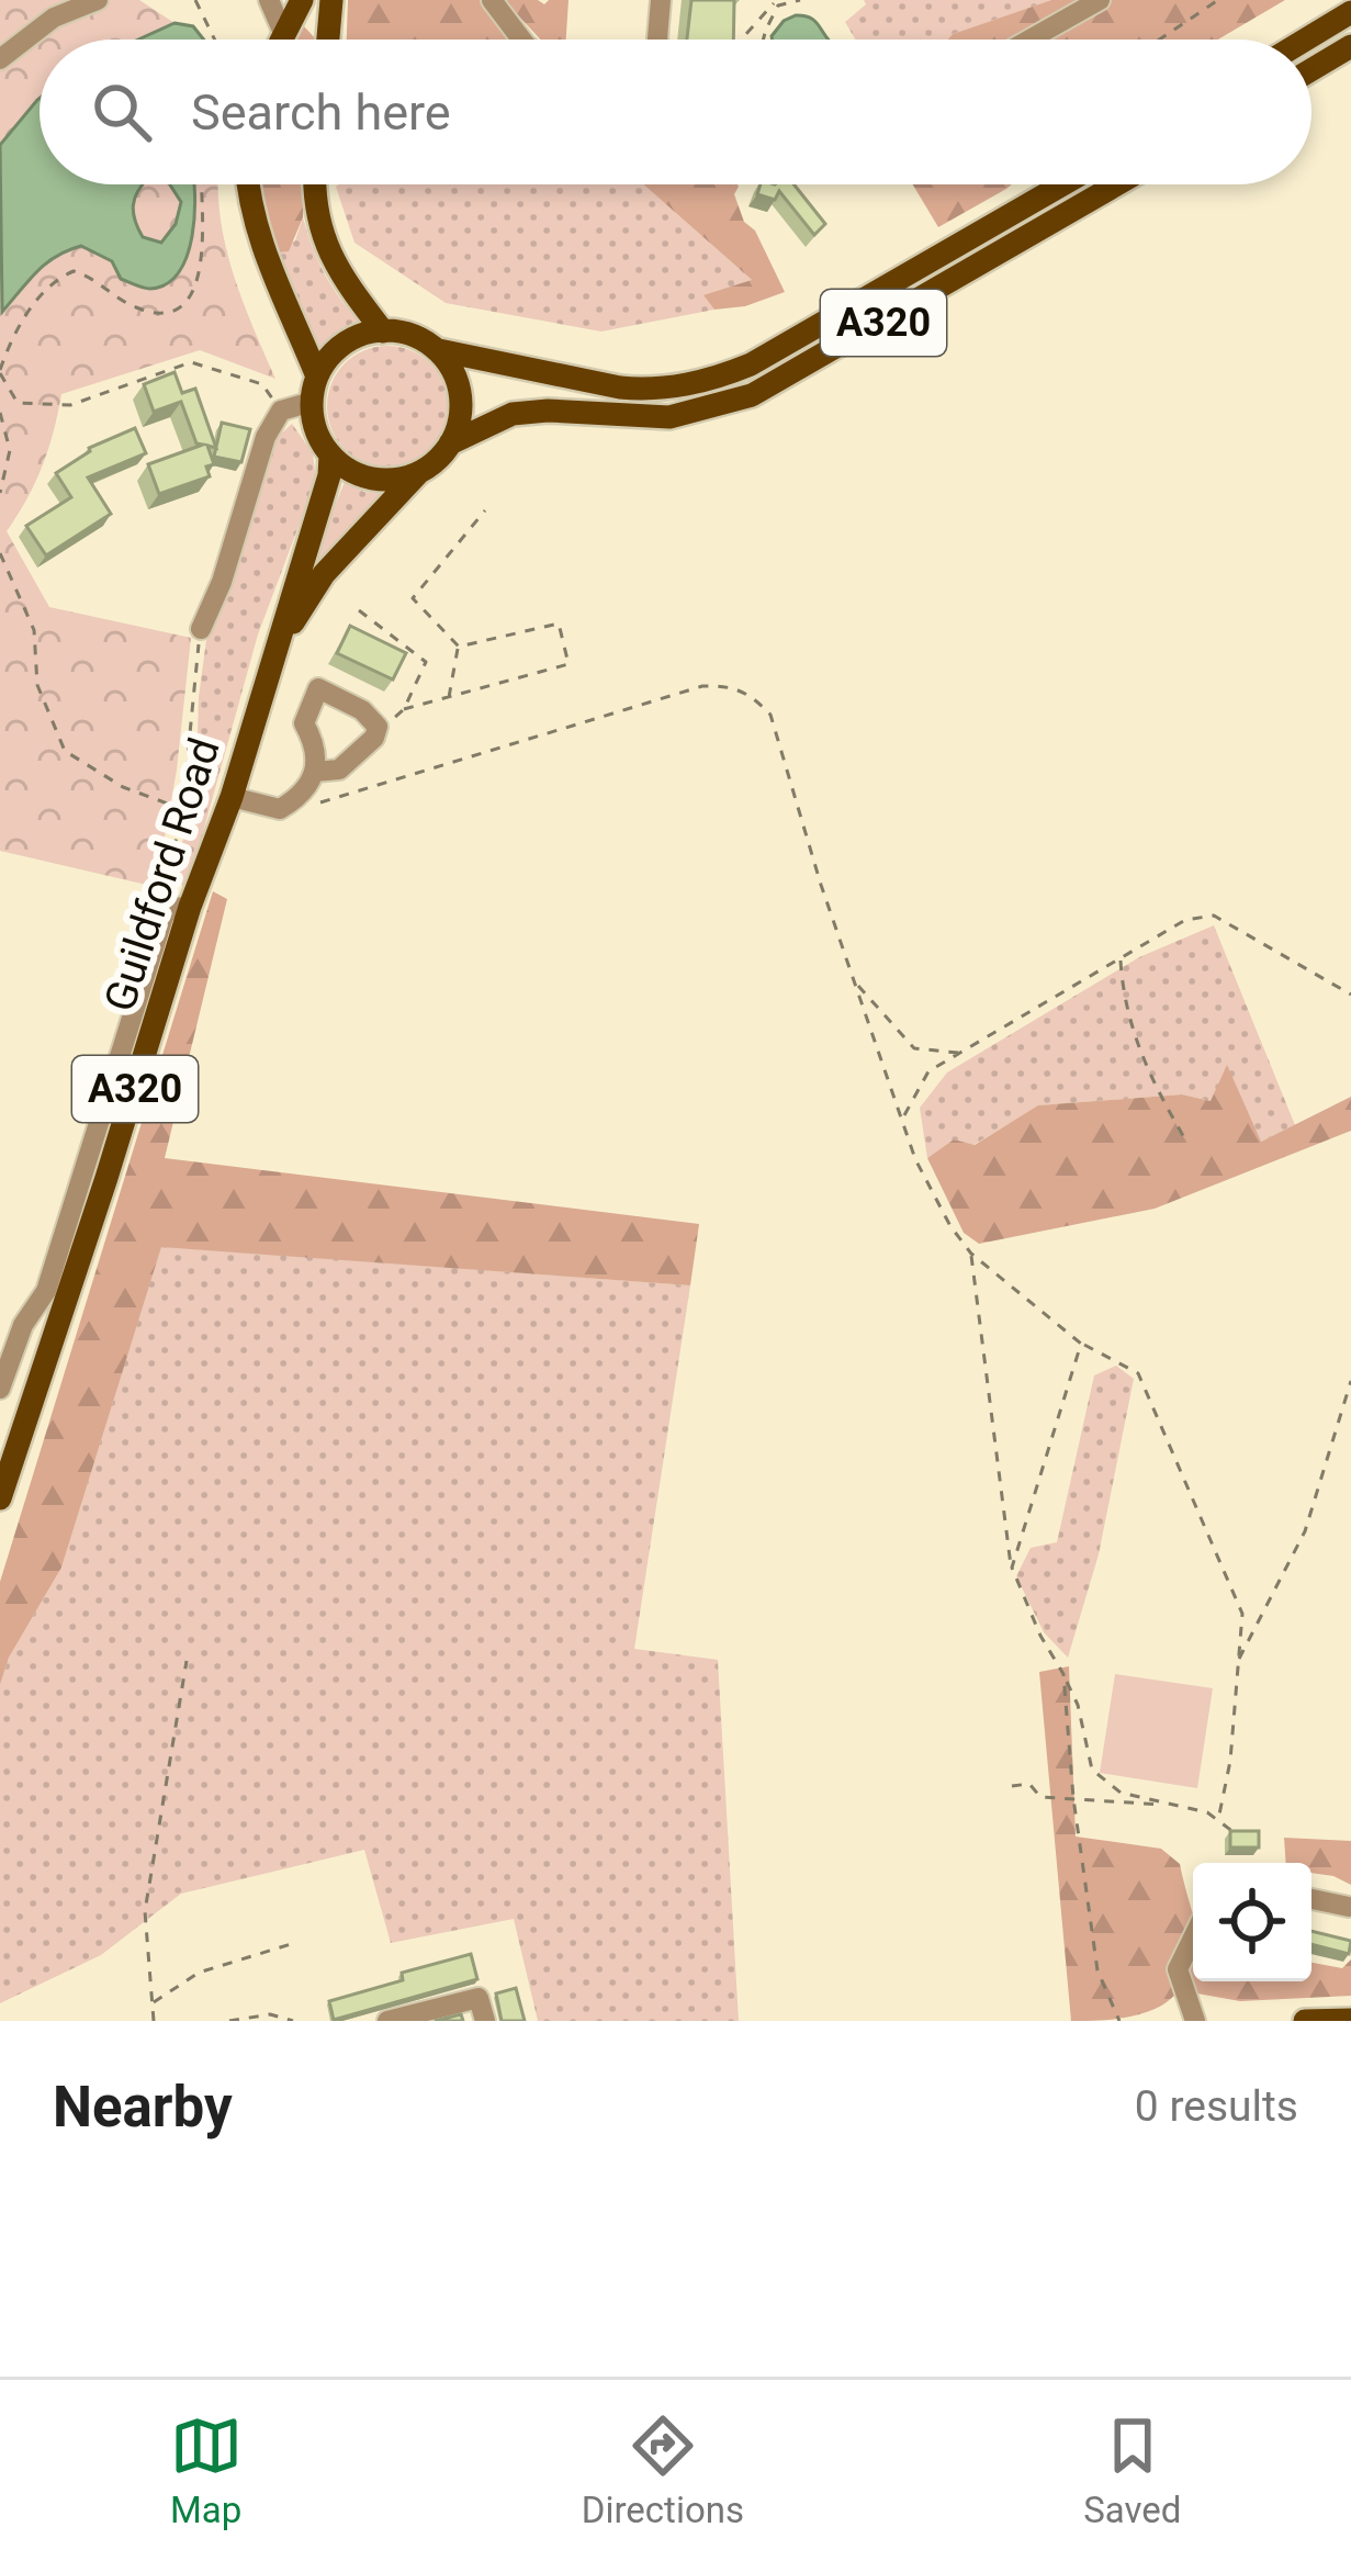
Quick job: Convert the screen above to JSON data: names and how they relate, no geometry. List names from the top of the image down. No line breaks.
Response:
{"streets":{"main road":["A320","Guildford Road"]},"crossings":[["A320","Guildford Road"]],"page":{"search":"Search here","heading":["Nearby","0 results"],"nav":["Map","Directions","Saved"]}}
